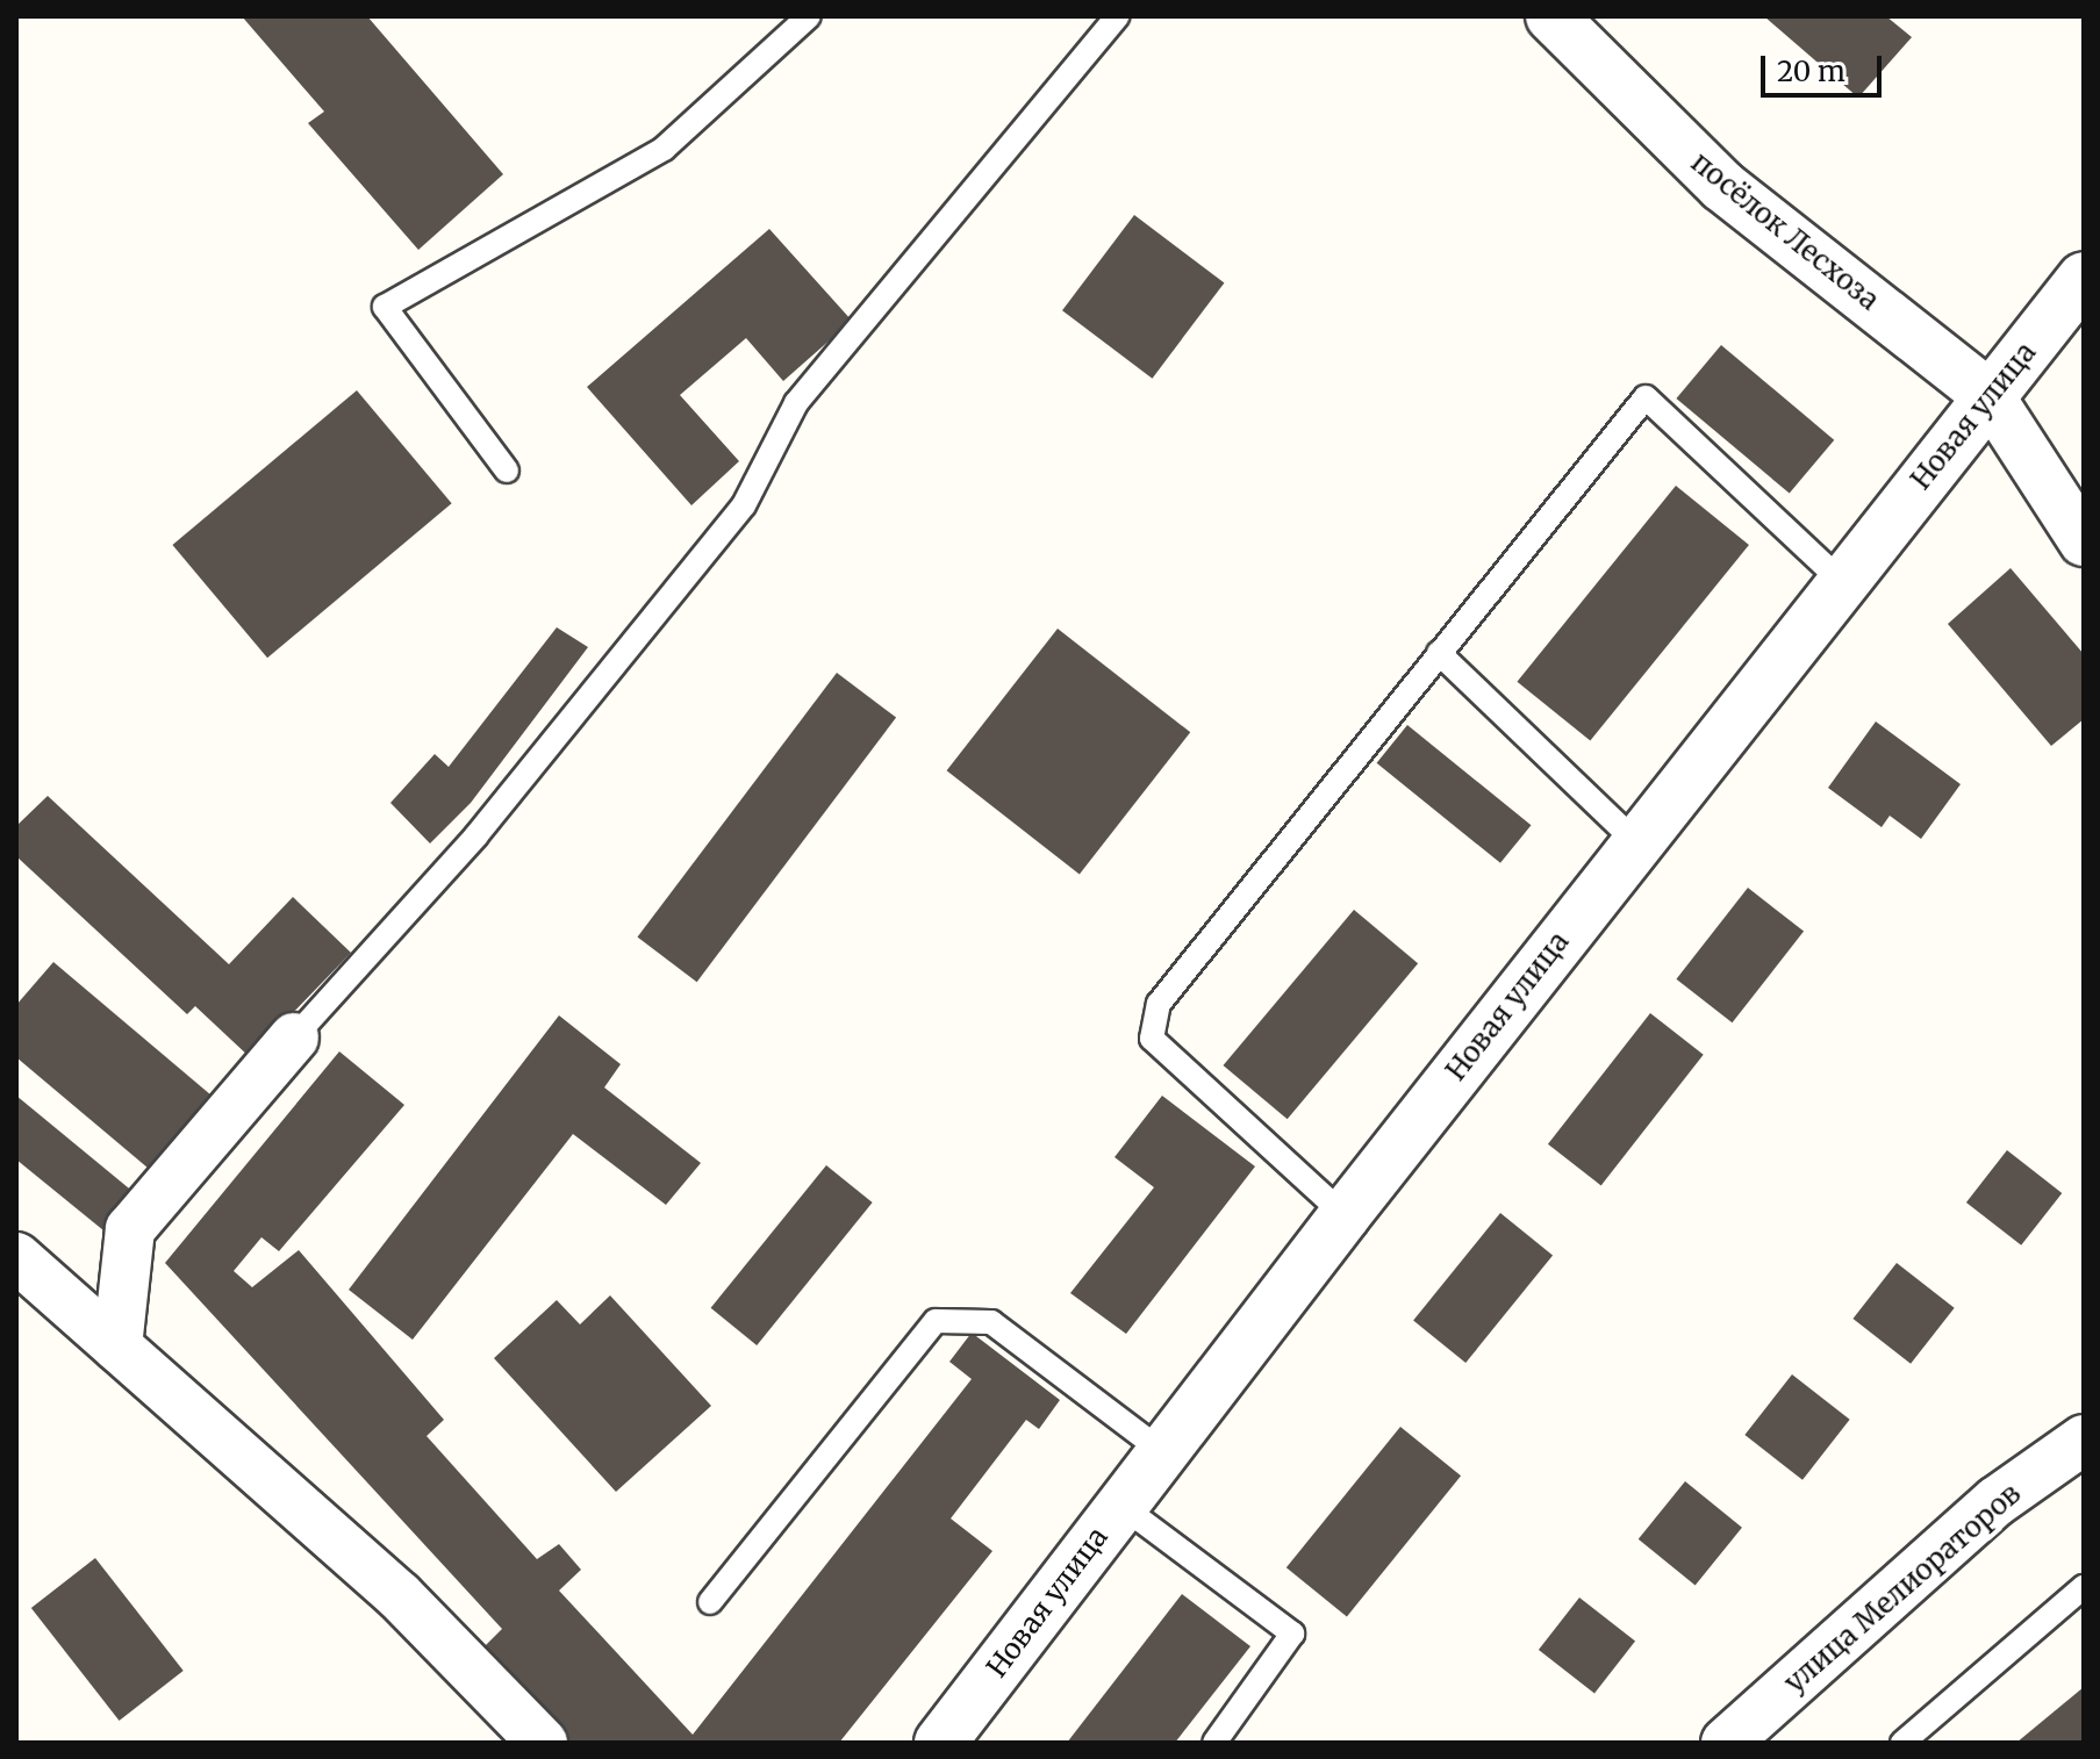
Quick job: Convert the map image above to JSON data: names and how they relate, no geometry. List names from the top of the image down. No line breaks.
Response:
{"streets":{"street":["посёлок Лесхоза","Новая улица","улица Мелиораторов"]},"crossings":[["посёлок Лесхоза","Новая улица"]],"scale_bar":"20 m"}
